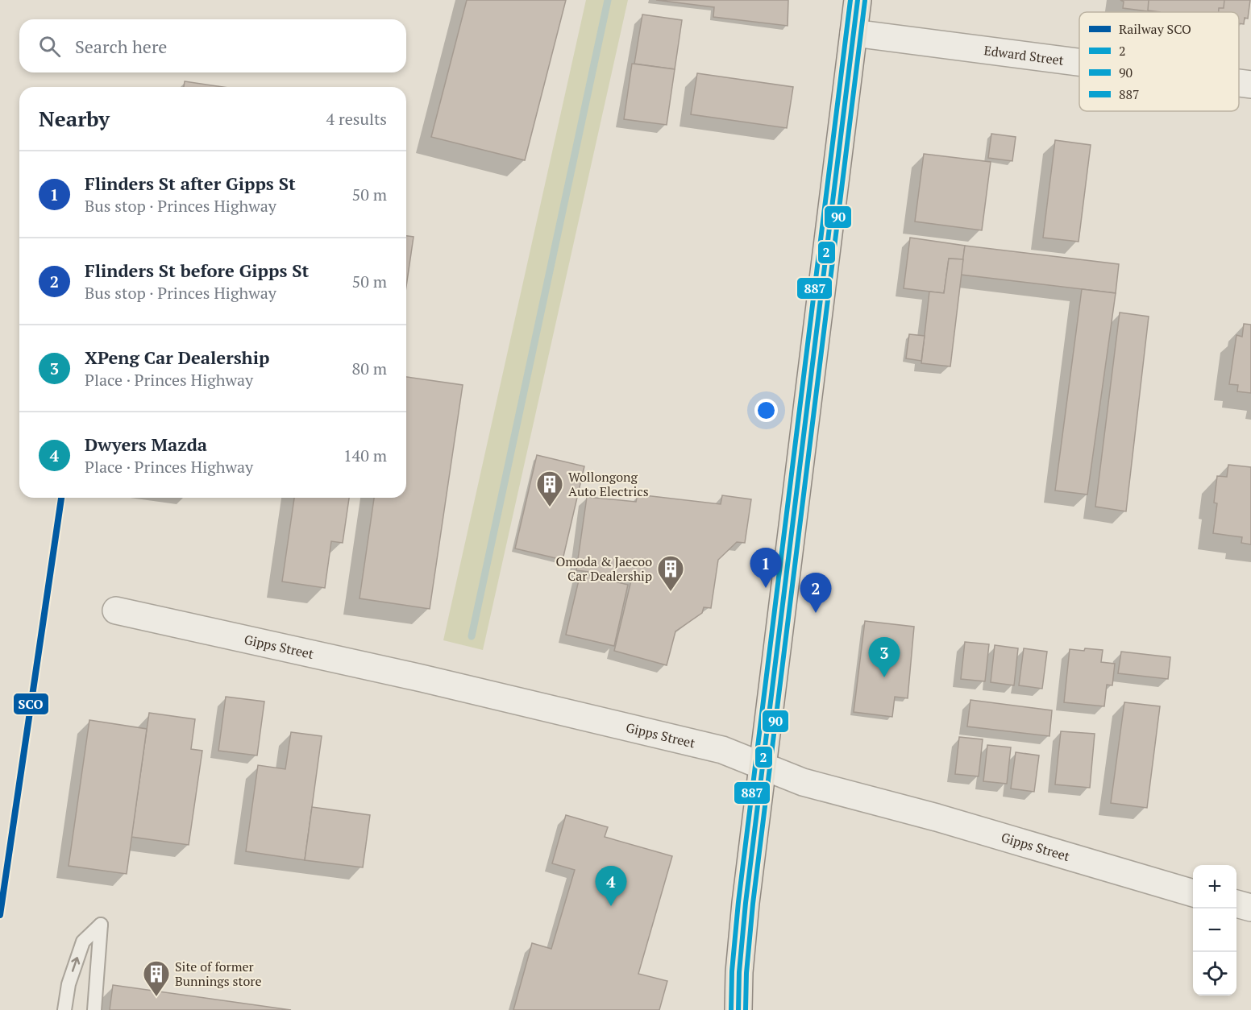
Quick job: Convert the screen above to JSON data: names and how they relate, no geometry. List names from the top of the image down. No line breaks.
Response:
{"streets":{"street":["Edward Street","Gipps Street"]},"places":{"building":["Wollongong Auto Electrics","Omoda & Jaecoo Car Dealership","Site of former Bunnings store"]},"lines":["transit line 2","transit line 887","transit line 90","rail line SCO"],"legend":["Railway SCO","2","90","887"],"page":{"search":"Search here","heading":["Nearby","4 results"],"list":[{"mark":"1","name":"Flinders St after Gipps St","note":"Bus stop · Princes Highway","value":"50 m"},{"mark":"2","name":"Flinders St before Gipps St","note":"Bus stop · Princes Highway","value":"50 m"},{"mark":"3","name":"XPeng Car Dealership","note":"Place · Princes Highway","value":"80 m"},{"mark":"4","name":"Dwyers Mazda","note":"Place · Princes Highway","value":"140 m"}],"pins":["1","2","3","4"],"map_buttons":["+","−"]}}
